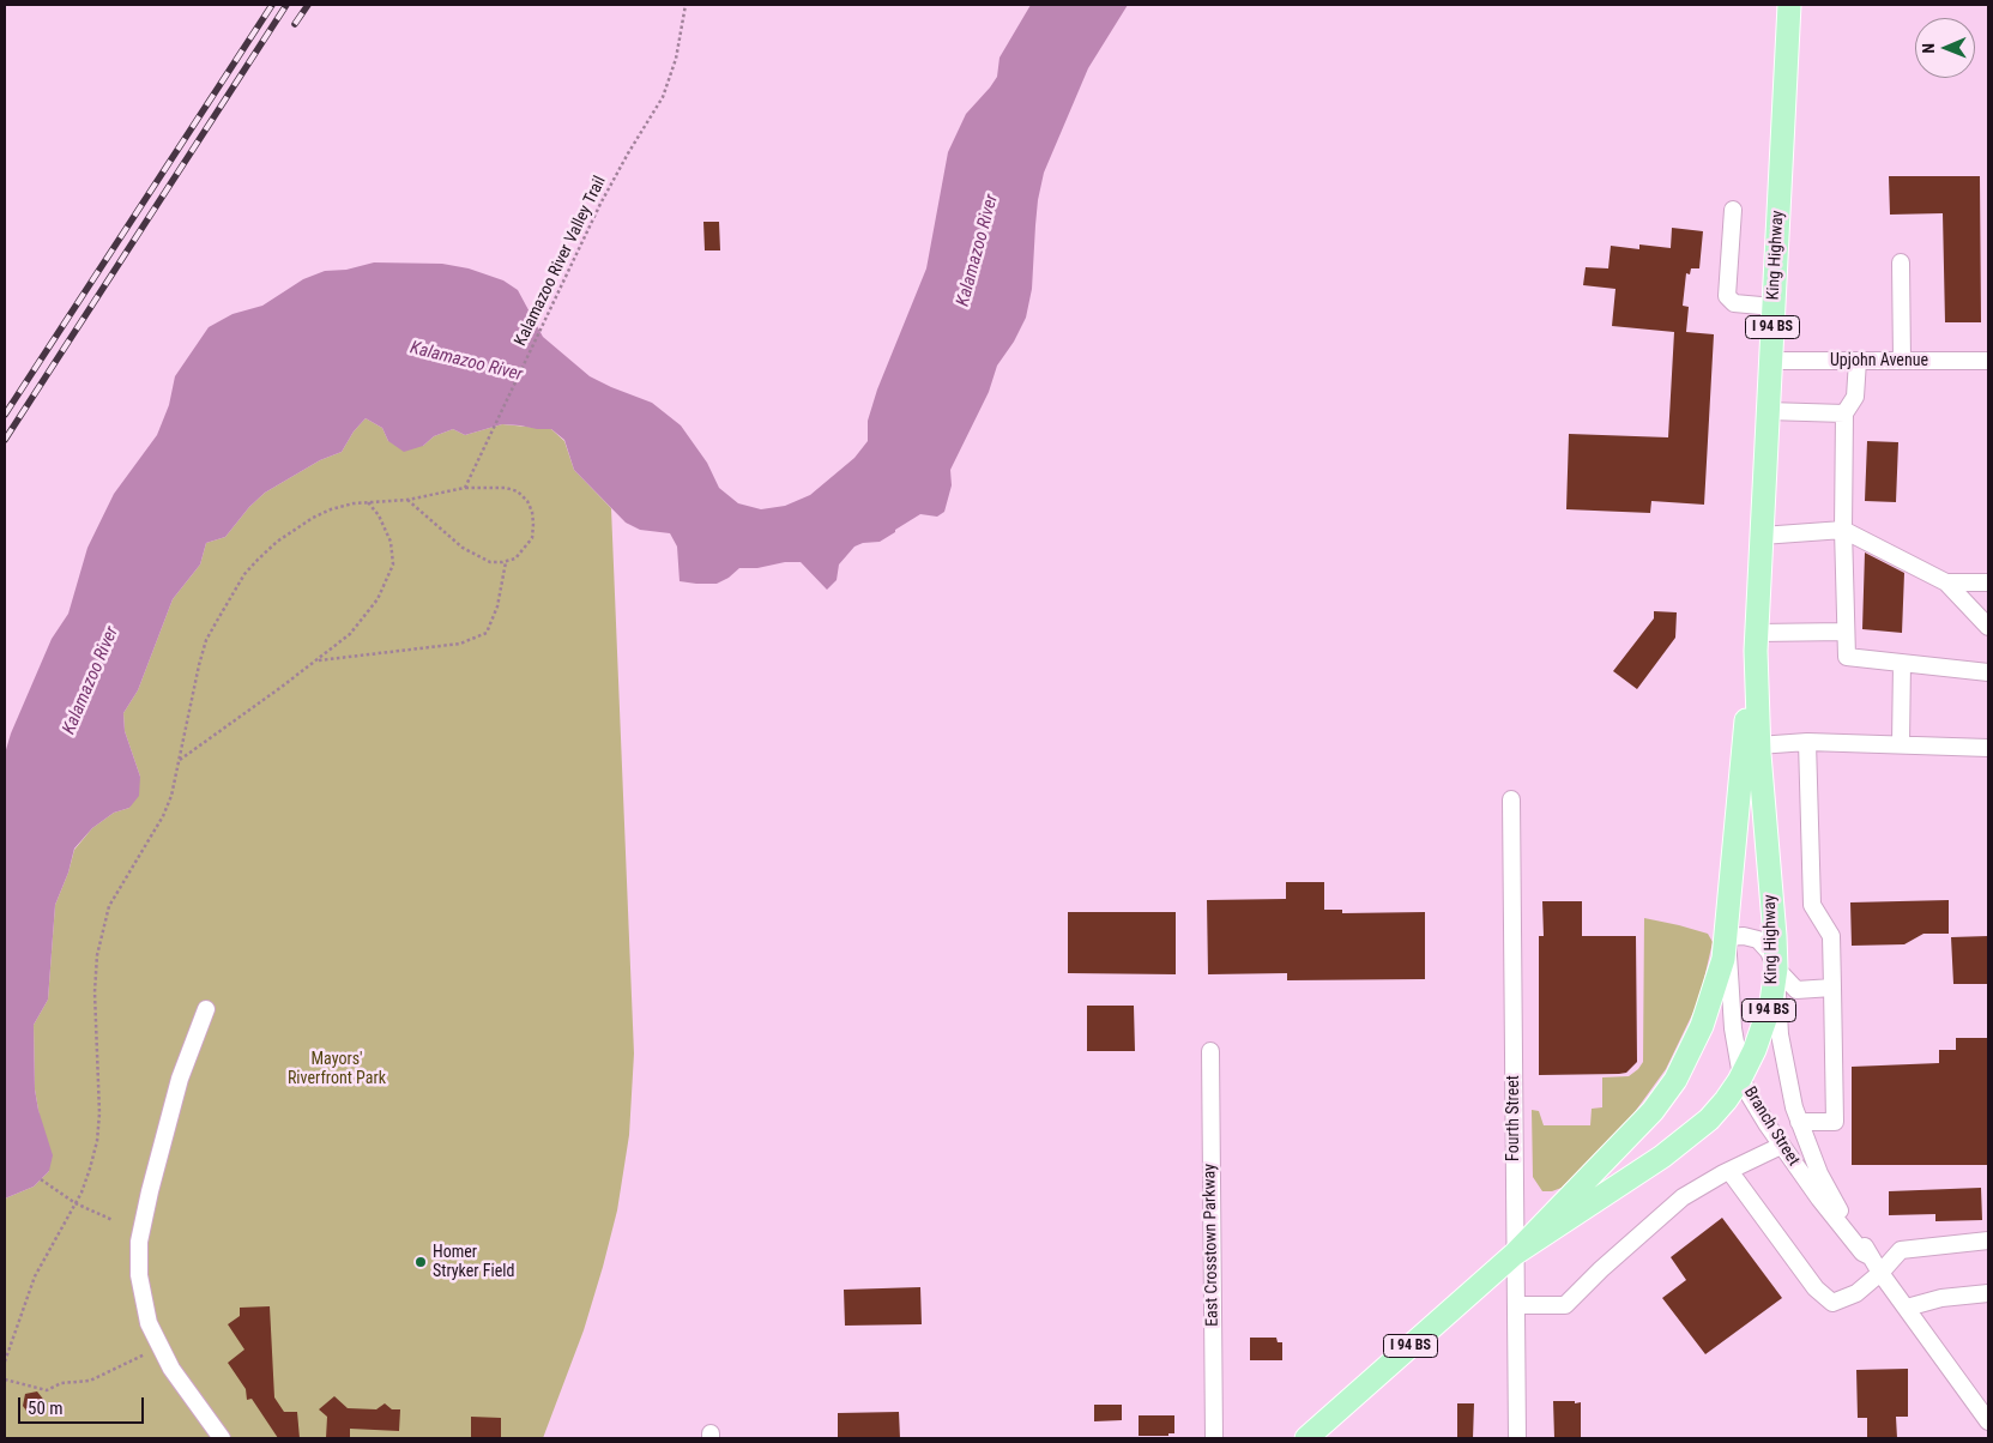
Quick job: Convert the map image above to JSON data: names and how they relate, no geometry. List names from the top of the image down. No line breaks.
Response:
{"streets":{"main road":["King Highway","I 94 BS"],"street":["Upjohn Avenue","Fourth Street","Branch Street","East Crosstown Parkway"],"path":["Kalamazoo River Valley Trail"]},"crossings":[["King Highway","Upjohn Avenue"],["King Highway","Fourth Street"],["King Highway","Branch Street"]],"water":["Kalamazoo River"],"parks":["Mayors' Riverfront Park"],"places":["Homer Stryker Field"],"scale_bar":"50 m","north":"left"}
